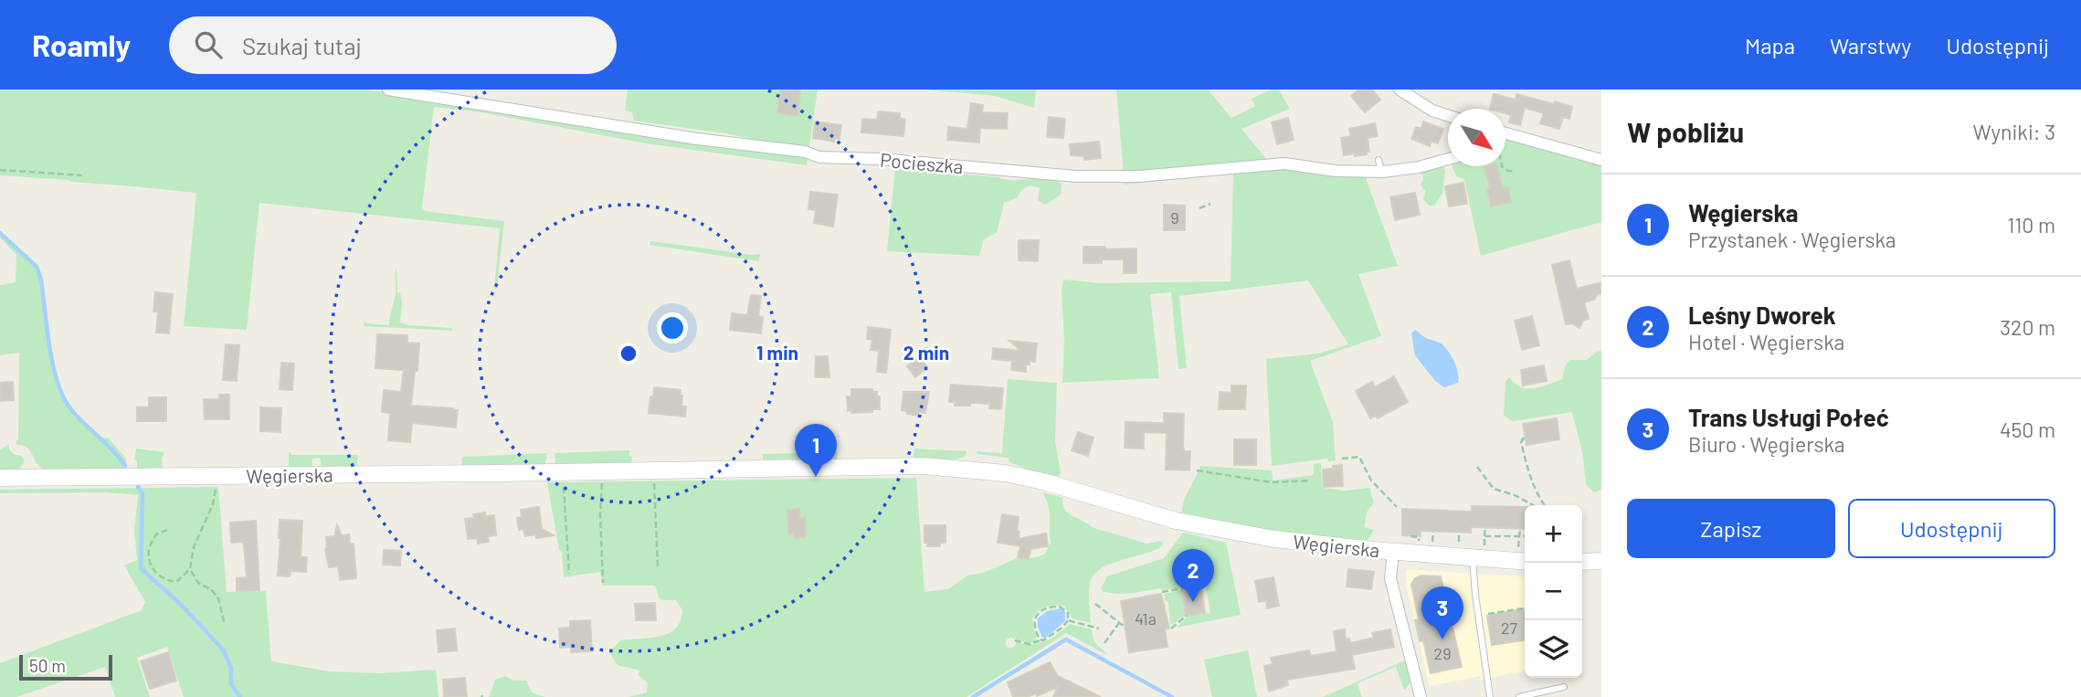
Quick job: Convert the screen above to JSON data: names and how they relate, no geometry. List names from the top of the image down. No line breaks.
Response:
{"streets":{"main road":["Węgierska"],"street":["Pocieszka"]},"house_numbers":["9","41a","27","29"],"scale_bar":"50 m","north":"bottom right","page":{"header":"Roamly","search":"Szukaj tutaj","nav":["Mapa","Warstwy","Udostępnij"],"heading":["W pobliżu","Wyniki: 3"],"list":[{"mark":"1","name":"Węgierska","note":"Przystanek · Węgierska","value":"110 m"},{"mark":"2","name":"Leśny Dworek","note":"Hotel · Węgierska","value":"320 m"},{"mark":"3","name":"Trans Usługi Połeć","note":"Biuro · Węgierska","value":"450 m"}],"pins":["1","2","3"],"buttons":["Zapisz","Udostępnij"],"map_buttons":["+","−"],"scale":"50 m"},"rings":["1 min","2 min"]}
